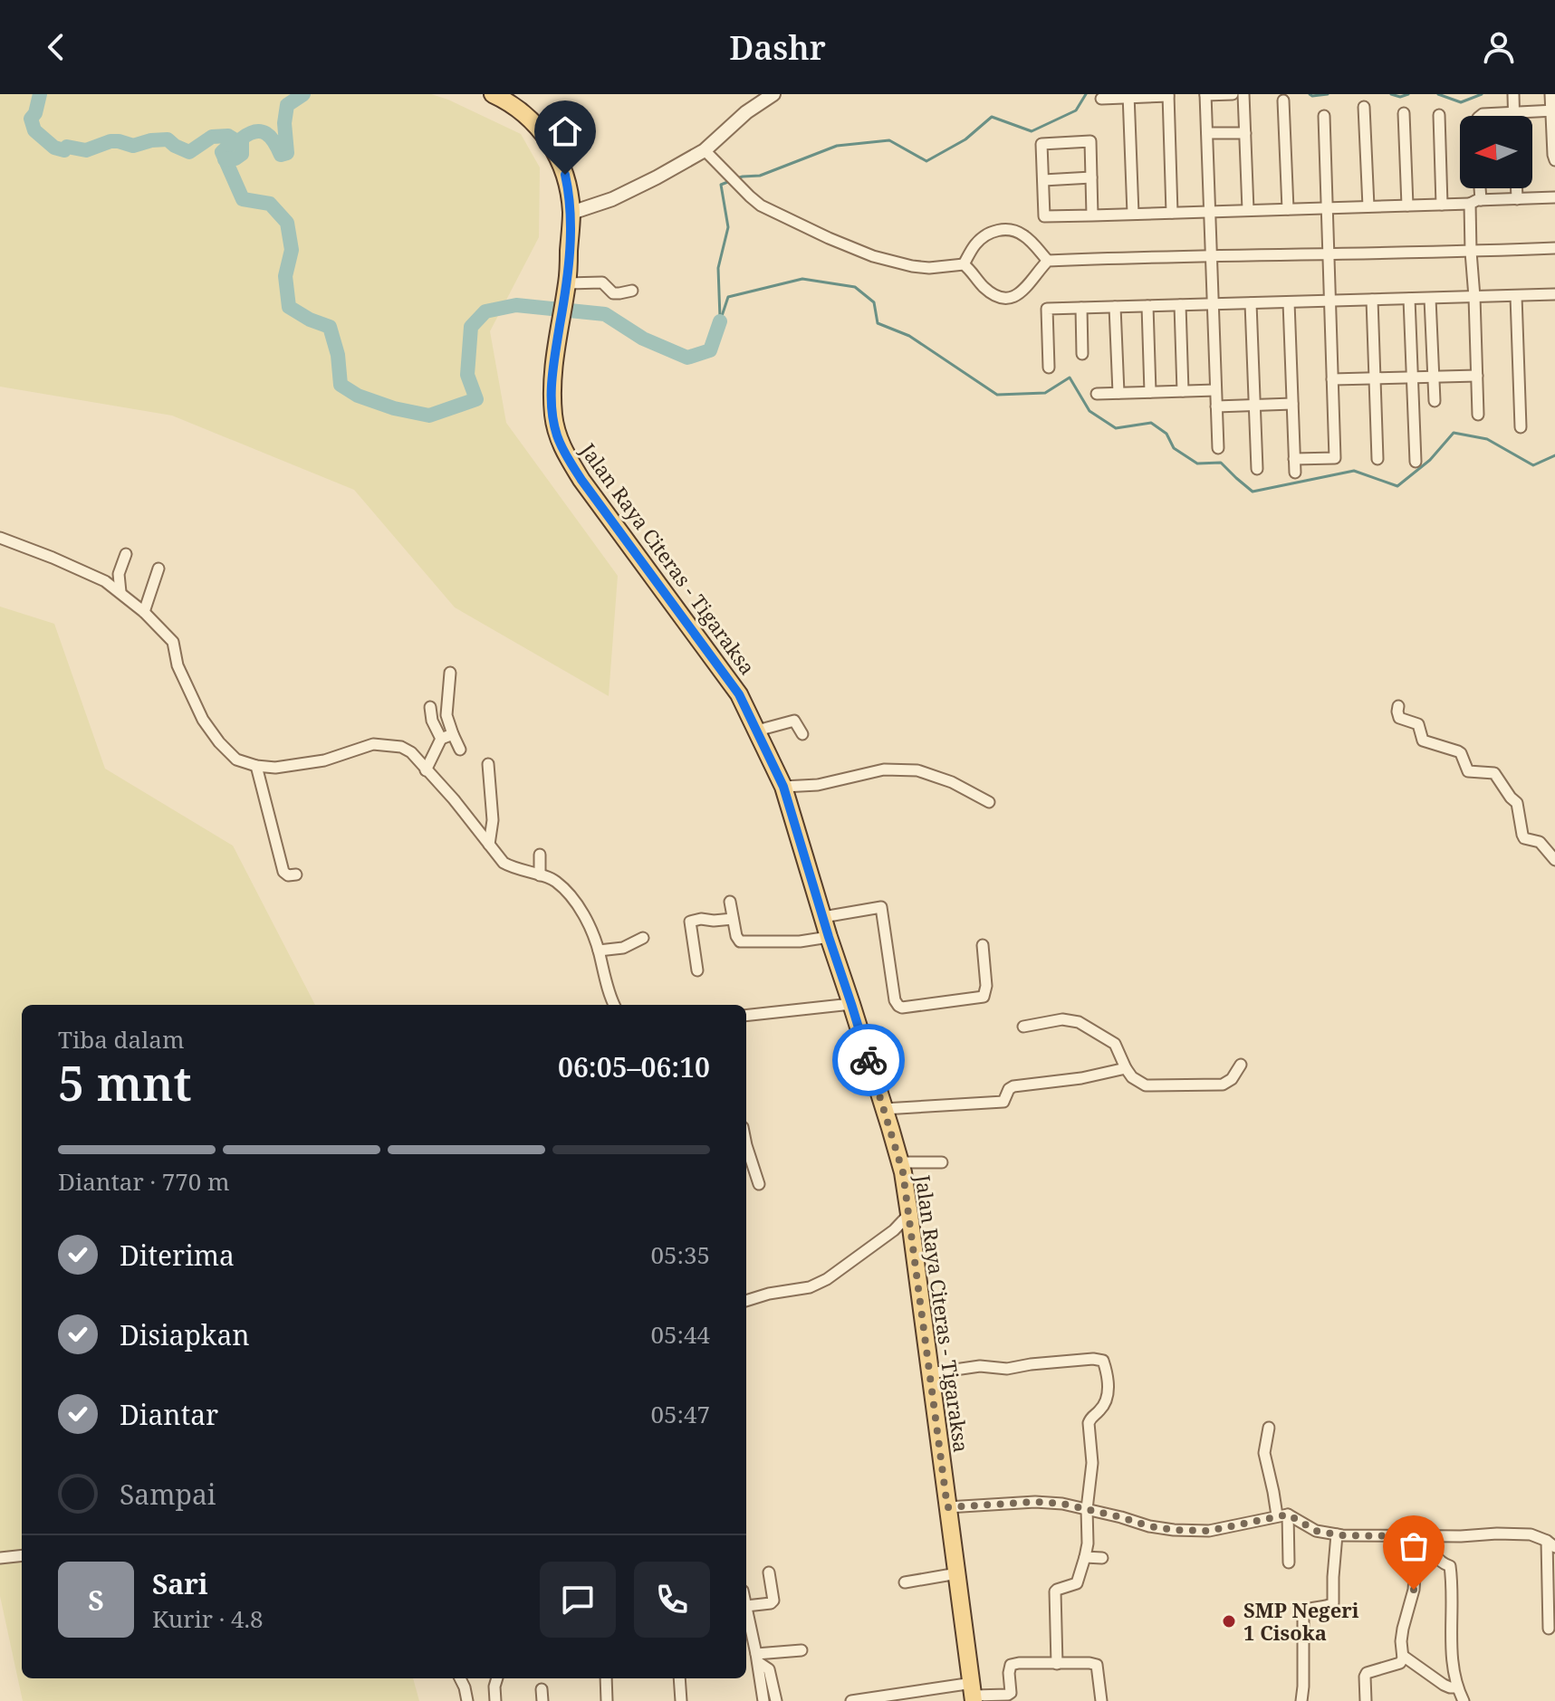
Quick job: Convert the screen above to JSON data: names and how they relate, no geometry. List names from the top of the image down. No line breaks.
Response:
{"streets":{"main road":["Jalan Raya Citeras - Tigaraksa"]},"places":["SMP Negeri 1 Cisoka"],"north":"left","page":{"header":"Dashr","heading":["5 mnt","Tiba dalam","06:05–06:10"],"panel":["Sari","Kurir · 4.8"],"bar":"Diantar · 770 m","list":[["Diterima","05:35"],["Disiapkan","05:44"],["Diantar","05:47"],"Sampai"],"round":"S"}}
